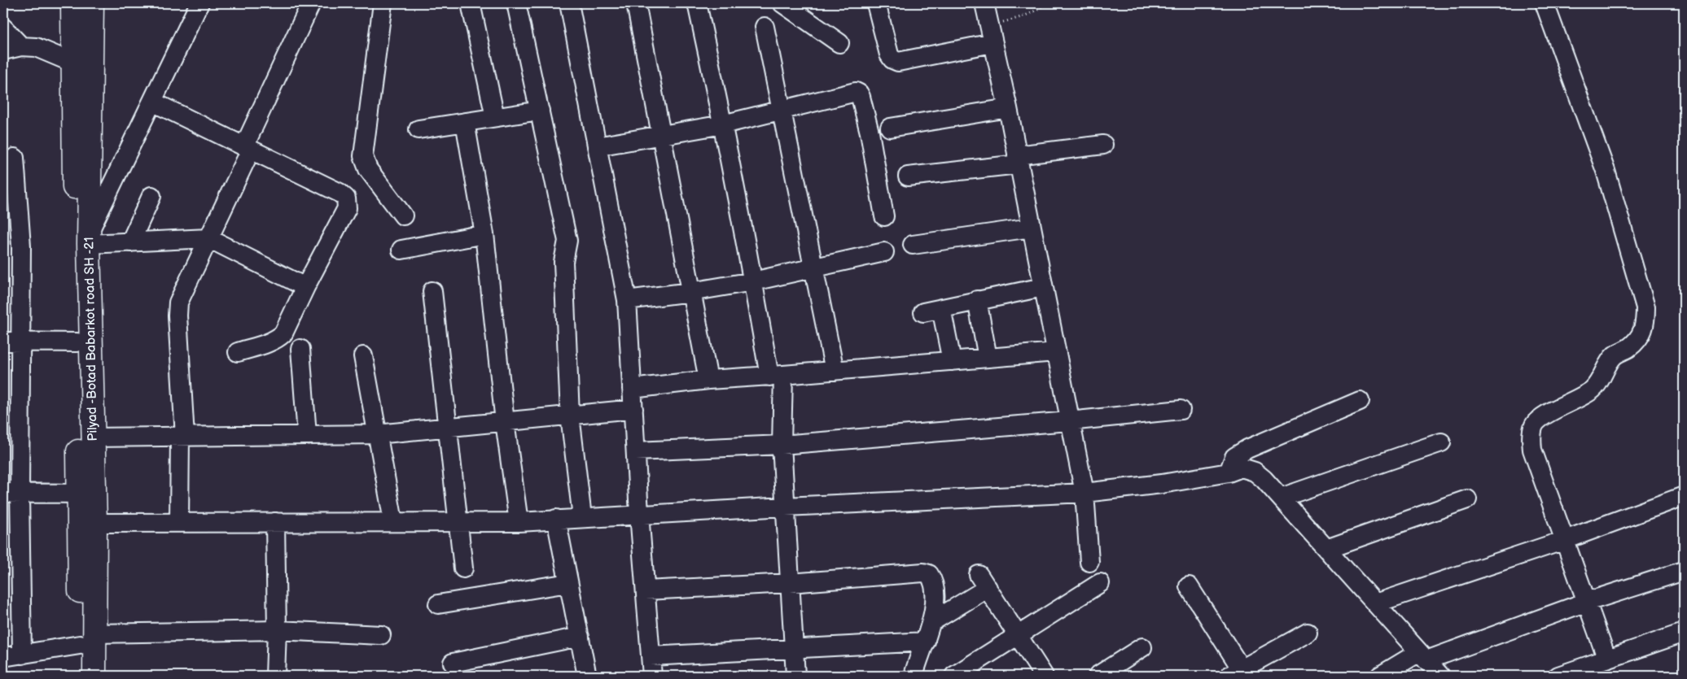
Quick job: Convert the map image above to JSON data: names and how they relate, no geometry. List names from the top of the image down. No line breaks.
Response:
{"streets":{"main road":["Pilyad -Botad Babarkot road SH -21"]}}
